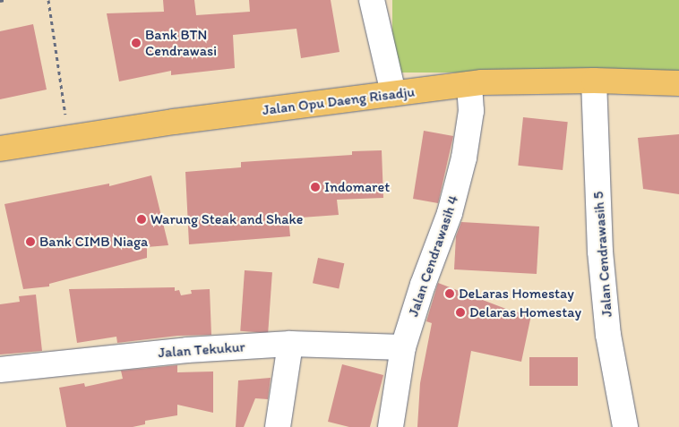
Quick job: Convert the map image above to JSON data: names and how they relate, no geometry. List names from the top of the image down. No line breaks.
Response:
{"streets":{"main road":["Jalan Opu Daeng Risadju"],"street":["Jalan Cendrawasih 5","Jalan Cendrawasih 4","Jalan Tekukur"]},"crossings":[["Jalan Opu Daeng Risadju","Jalan Cendrawasih 5"],["Jalan Opu Daeng Risadju","Jalan Cendrawasih 4"],["Jalan Cendrawasih 4","Jalan Tekukur"]],"places":["Bank BTN Cendrawasi","Indomaret","Warung Steak and Shake","Bank CIMB Niaga","DeLaras Homestay","Delaras Homestay"]}
